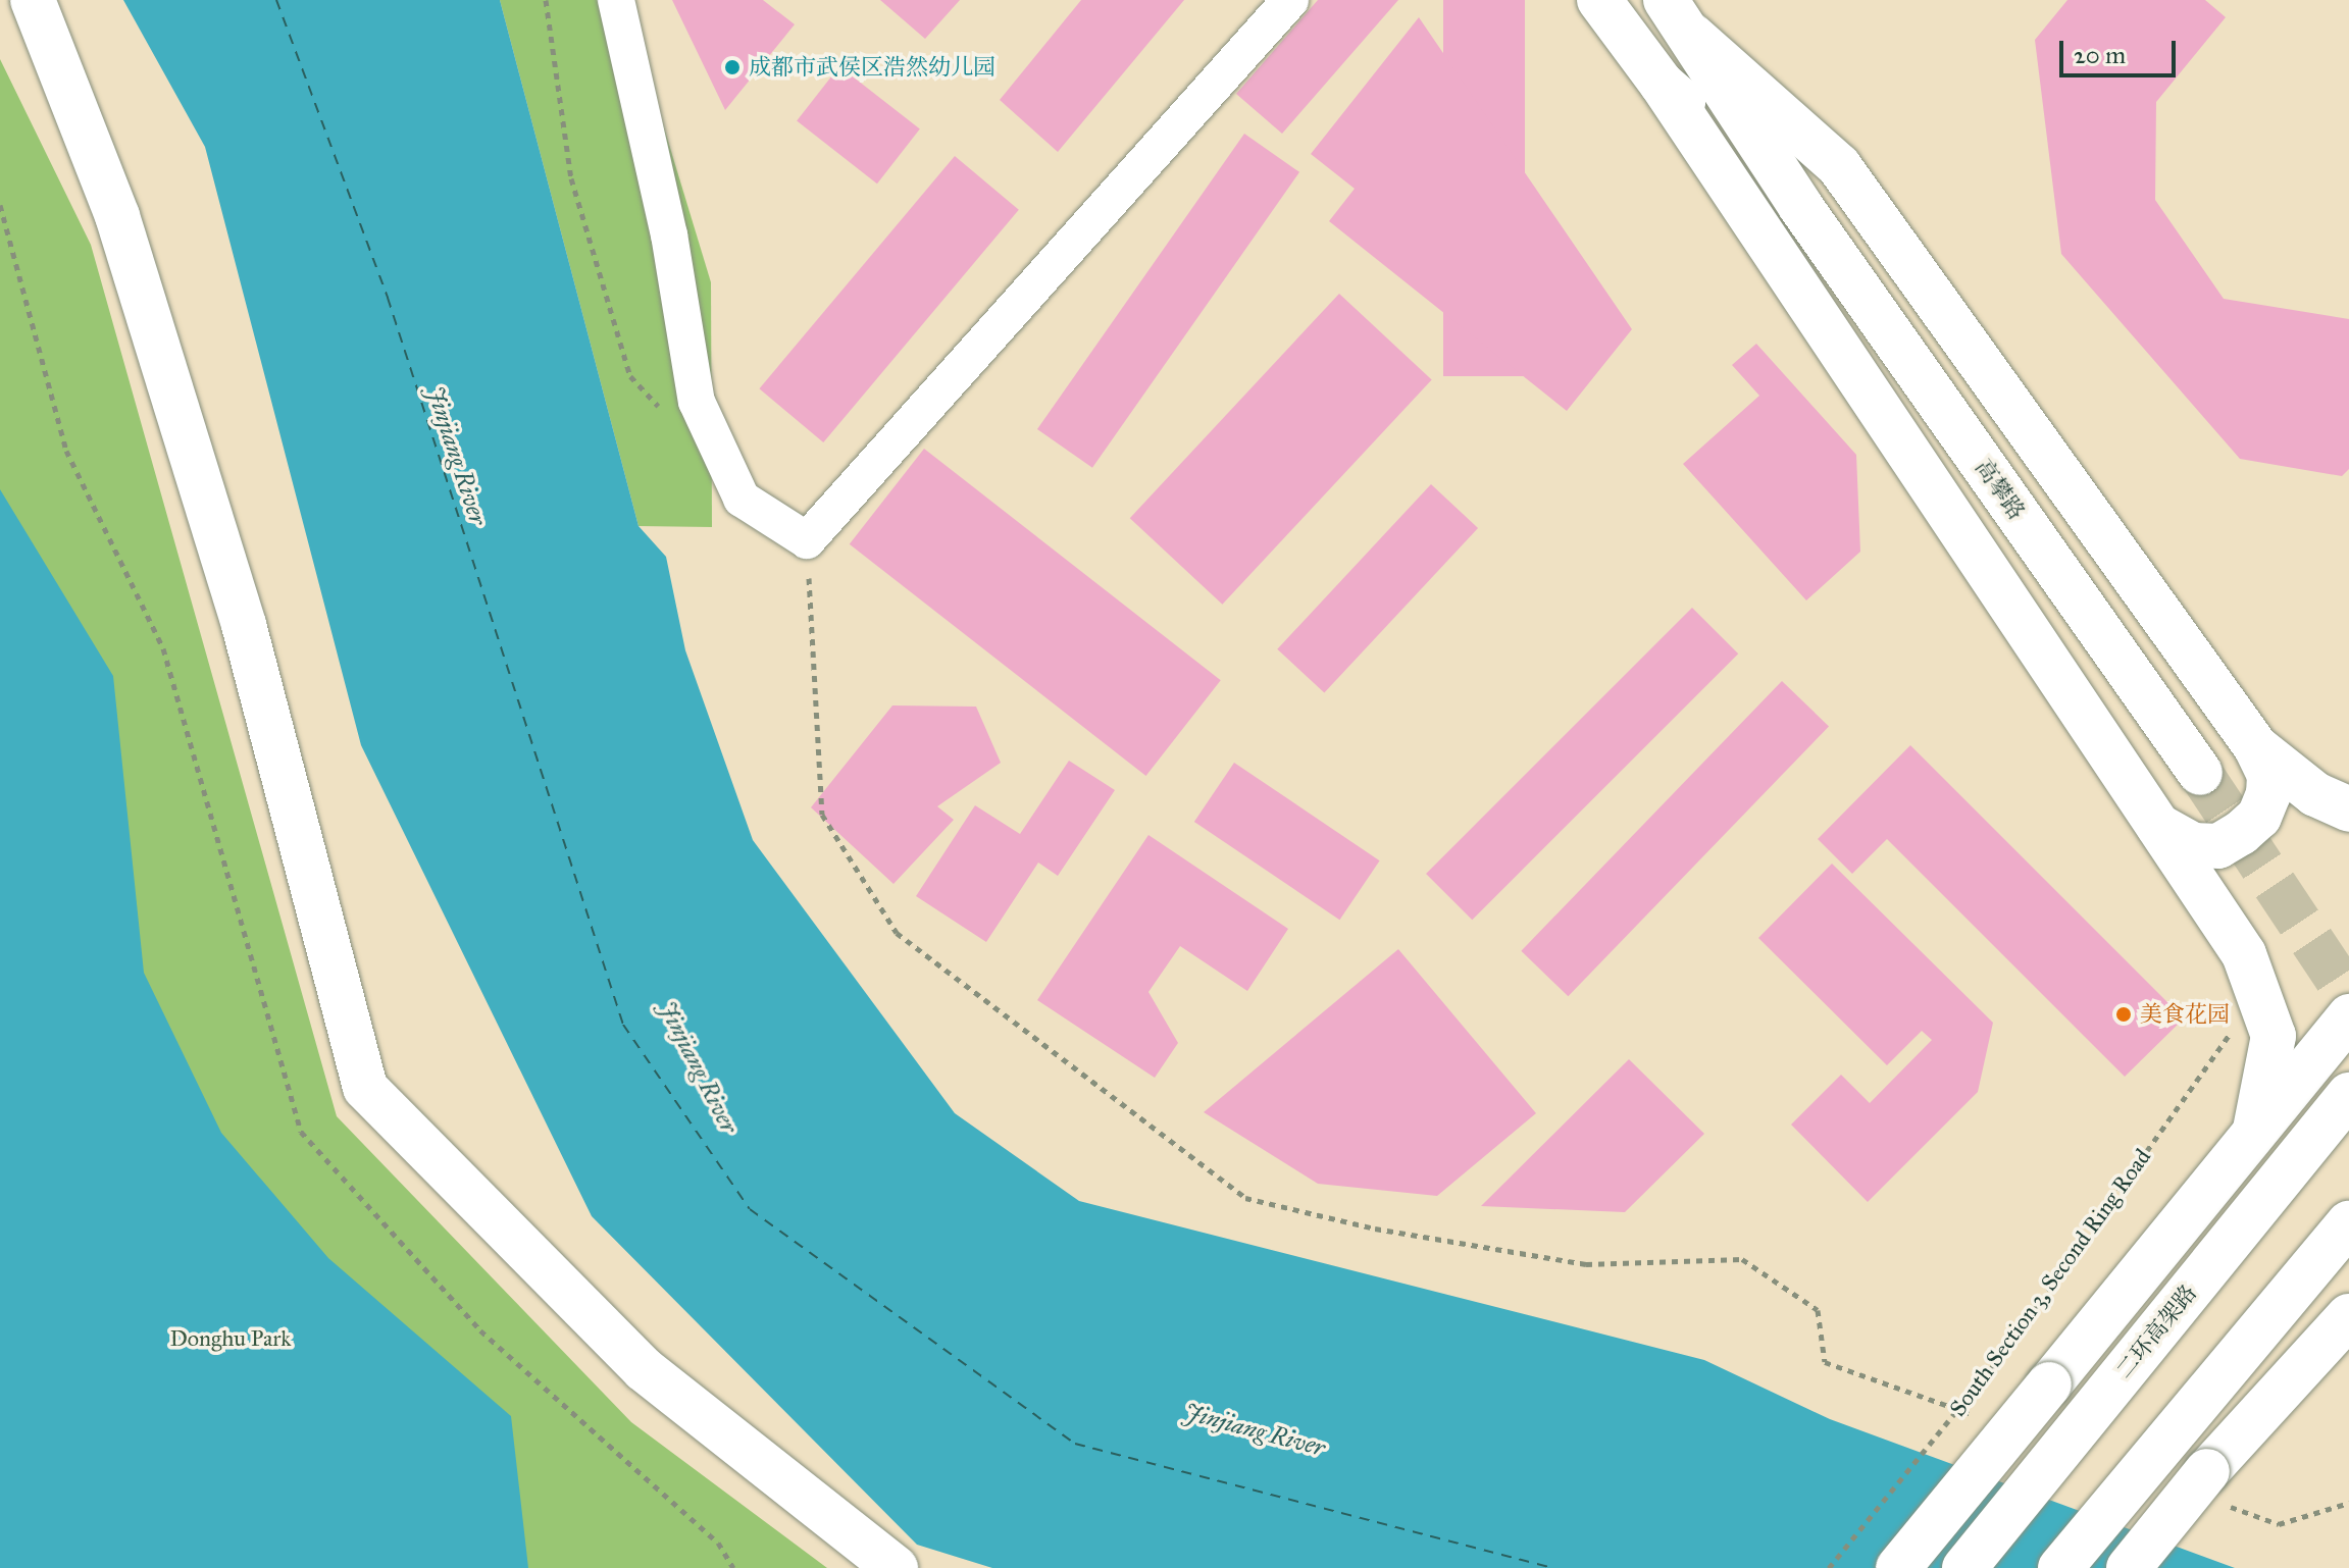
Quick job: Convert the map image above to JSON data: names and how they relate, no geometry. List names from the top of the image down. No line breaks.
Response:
{"streets":{"main road":["高攀路","二环高架路"],"path":["South Section 3, Second Ring Road"]},"water":["Jinjiang River"],"parks":["Donghu Park"],"places":["成都市武侯区浩然幼儿园","美食花园"],"scale_bar":"20 m"}
